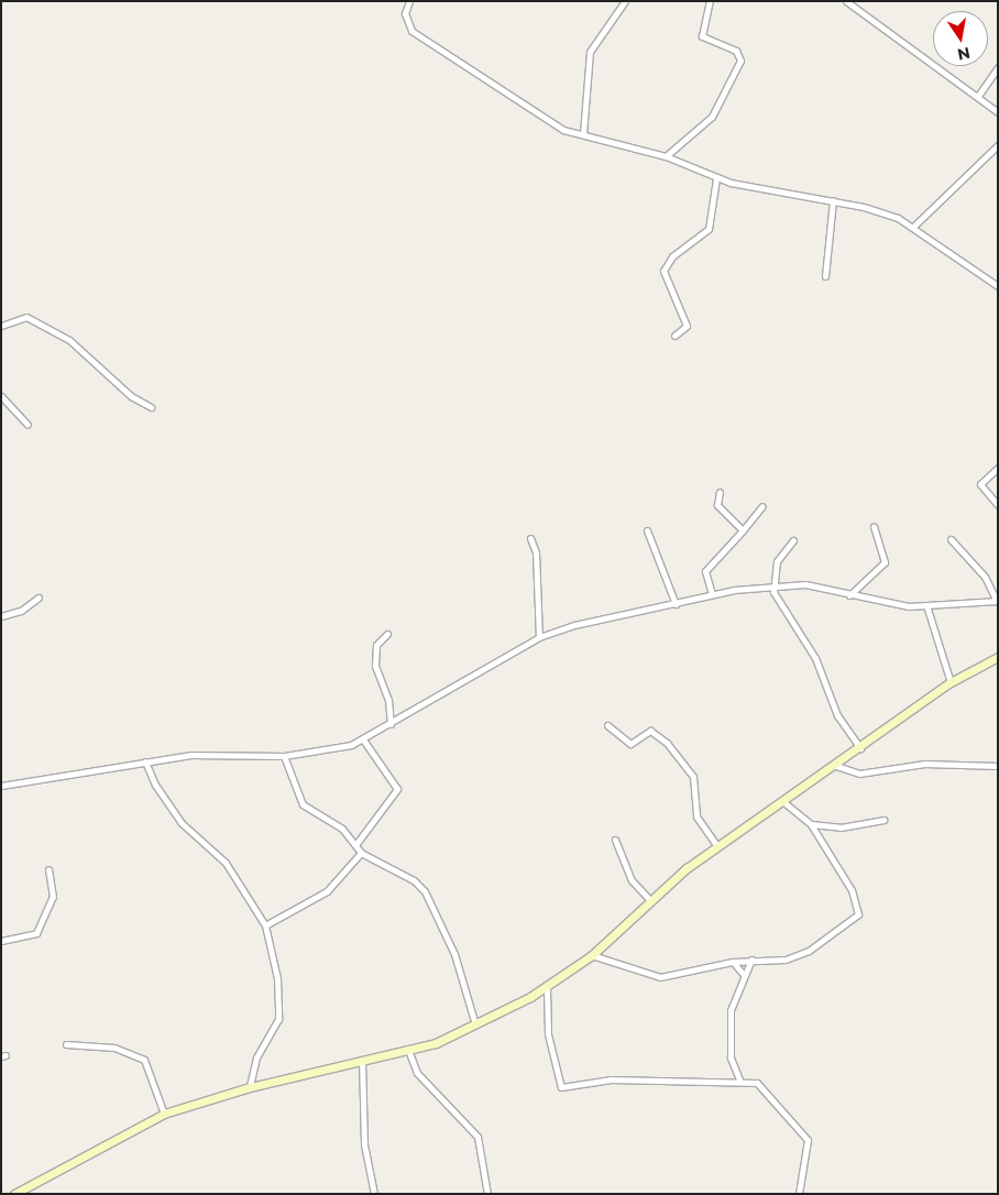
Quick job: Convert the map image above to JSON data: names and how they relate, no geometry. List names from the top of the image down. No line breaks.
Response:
{"north":"bottom"}
